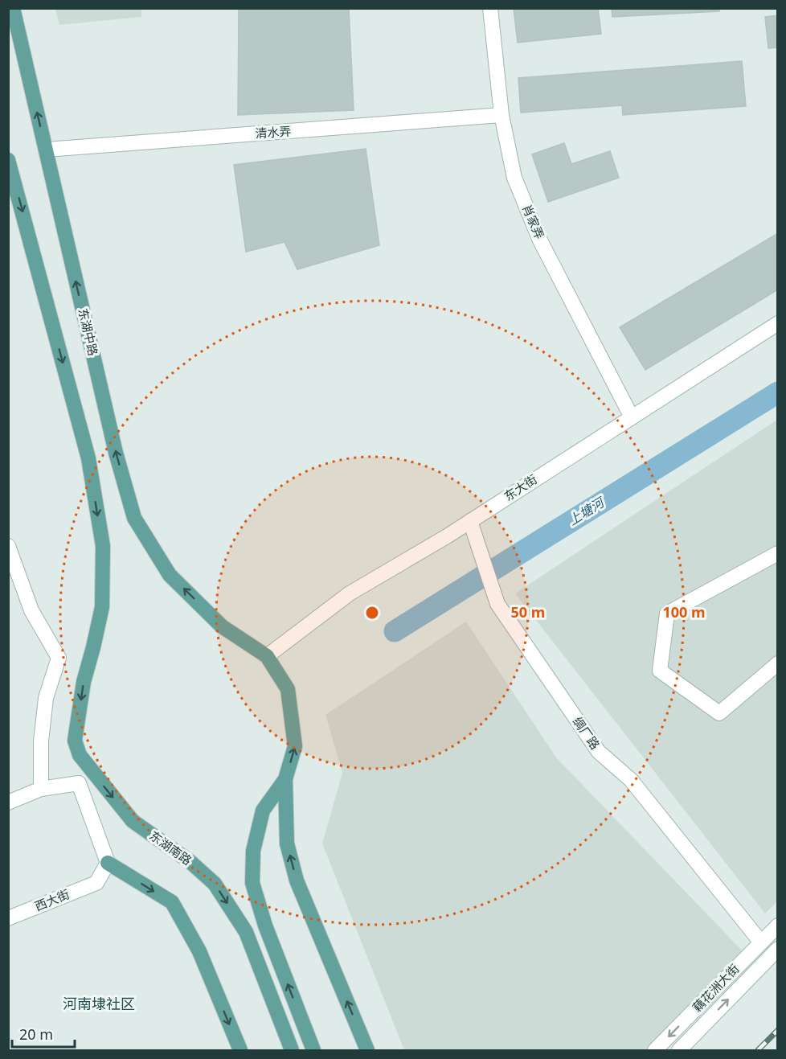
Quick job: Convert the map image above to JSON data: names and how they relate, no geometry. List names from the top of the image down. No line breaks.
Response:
{"streets":{"main road":["东湖中路","东湖南路"],"street":["清水弄","肖家弄","东大街","绸厂路","西大街","藕花洲大街"]},"crossings":[["清水弄","肖家弄"],["清水弄","东湖中路"],["肖家弄","东大街"],["东湖中路","东大街"],["东大街","绸厂路"],["绸厂路","藕花洲大街"]],"one_way":["东湖中路"],"districts":["河南埭社区"],"water":["上塘河"],"scale_bar":"20 m","rings":["50 m","100 m"]}
